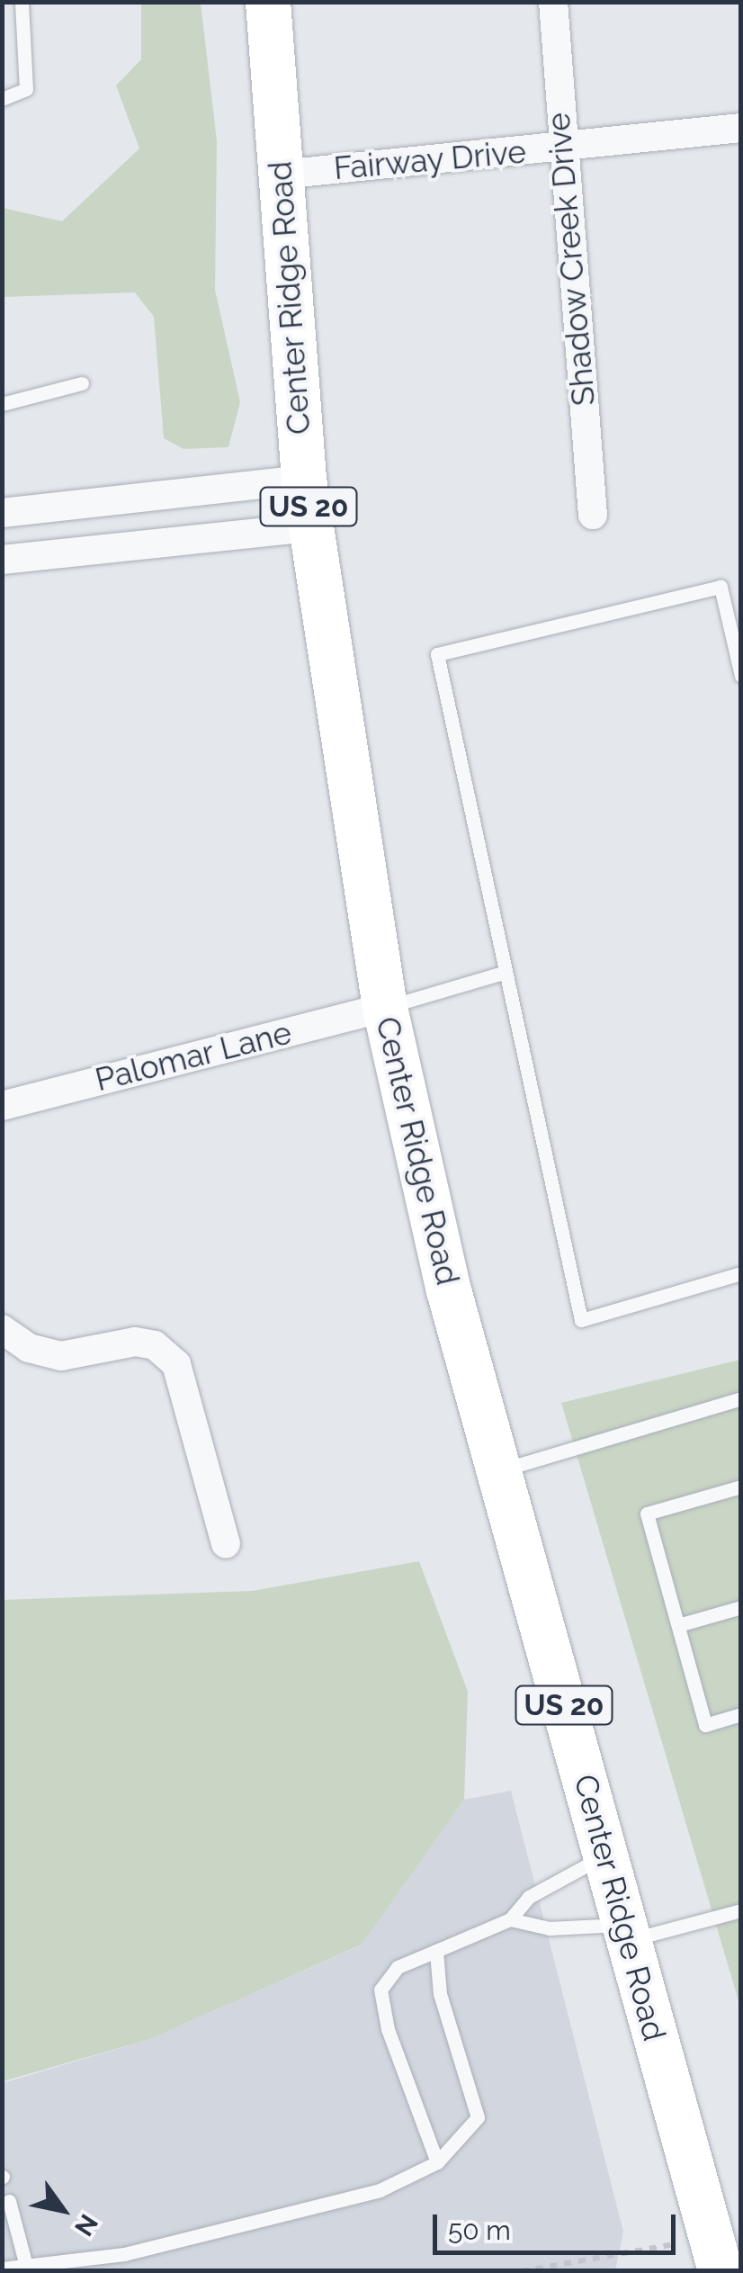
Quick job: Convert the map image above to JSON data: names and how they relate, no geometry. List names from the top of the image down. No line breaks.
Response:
{"streets":{"main road":["Center Ridge Road","US 20"],"street":["Fairway Drive","Shadow Creek Drive","Palomar Lane"]},"crossings":[["Fairway Drive","Shadow Creek Drive"],["Fairway Drive","Center Ridge Road"],["Center Ridge Road","Palomar Lane"]],"scale_bar":"50 m","north":"bottom right"}
